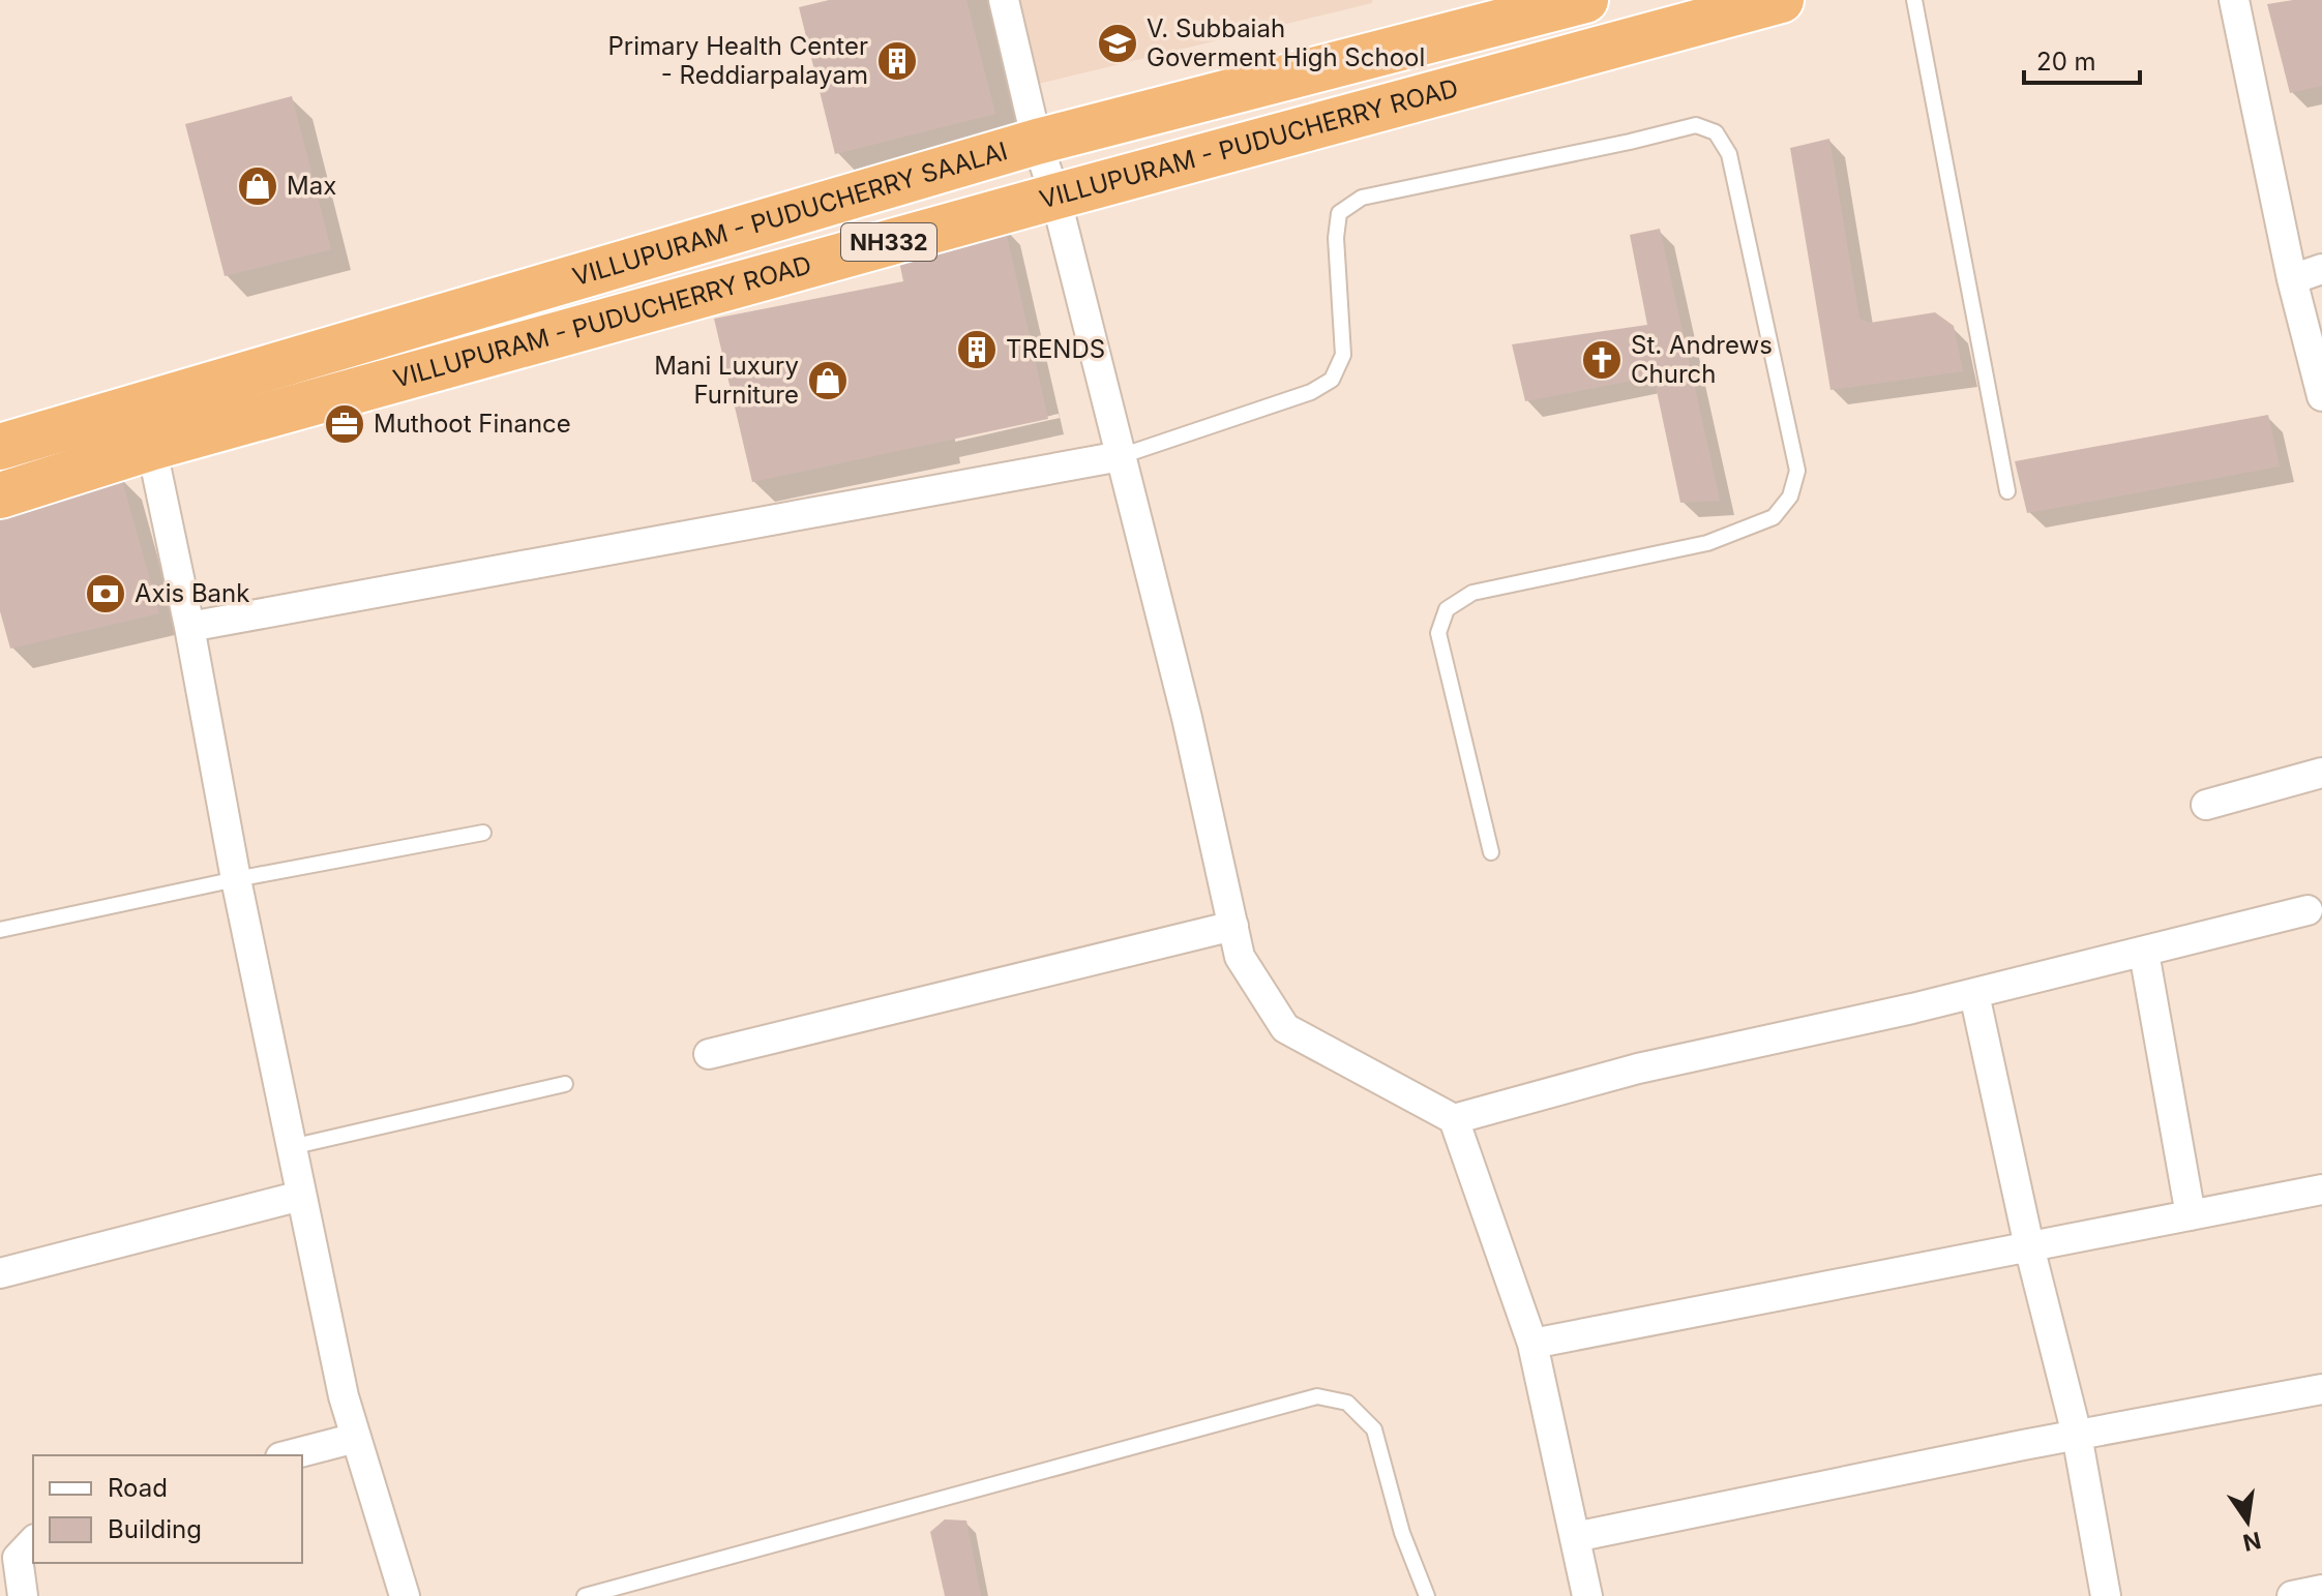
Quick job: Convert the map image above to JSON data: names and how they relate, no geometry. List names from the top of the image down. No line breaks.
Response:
{"streets":{"highway":["VILLUPURAM - PUDUCHERRY ROAD","VILLUPURAM - PUDUCHERRY SAALAI","NH332"]},"crossings":[["VILLUPURAM - PUDUCHERRY ROAD","VILLUPURAM - PUDUCHERRY SAALAI"]],"places":{"school or university":["V. Subbaiah Goverment High School"],"building":["Primary Health Center - Reddiarpalayam","TRENDS"],"shop":["Max","Mani Luxury Furniture"],"church":["St. Andrews Church"],"office":["Muthoot Finance"],"bank":["Axis Bank"]},"legend":["Road","Building"],"scale_bar":"20 m","north":"bottom"}
